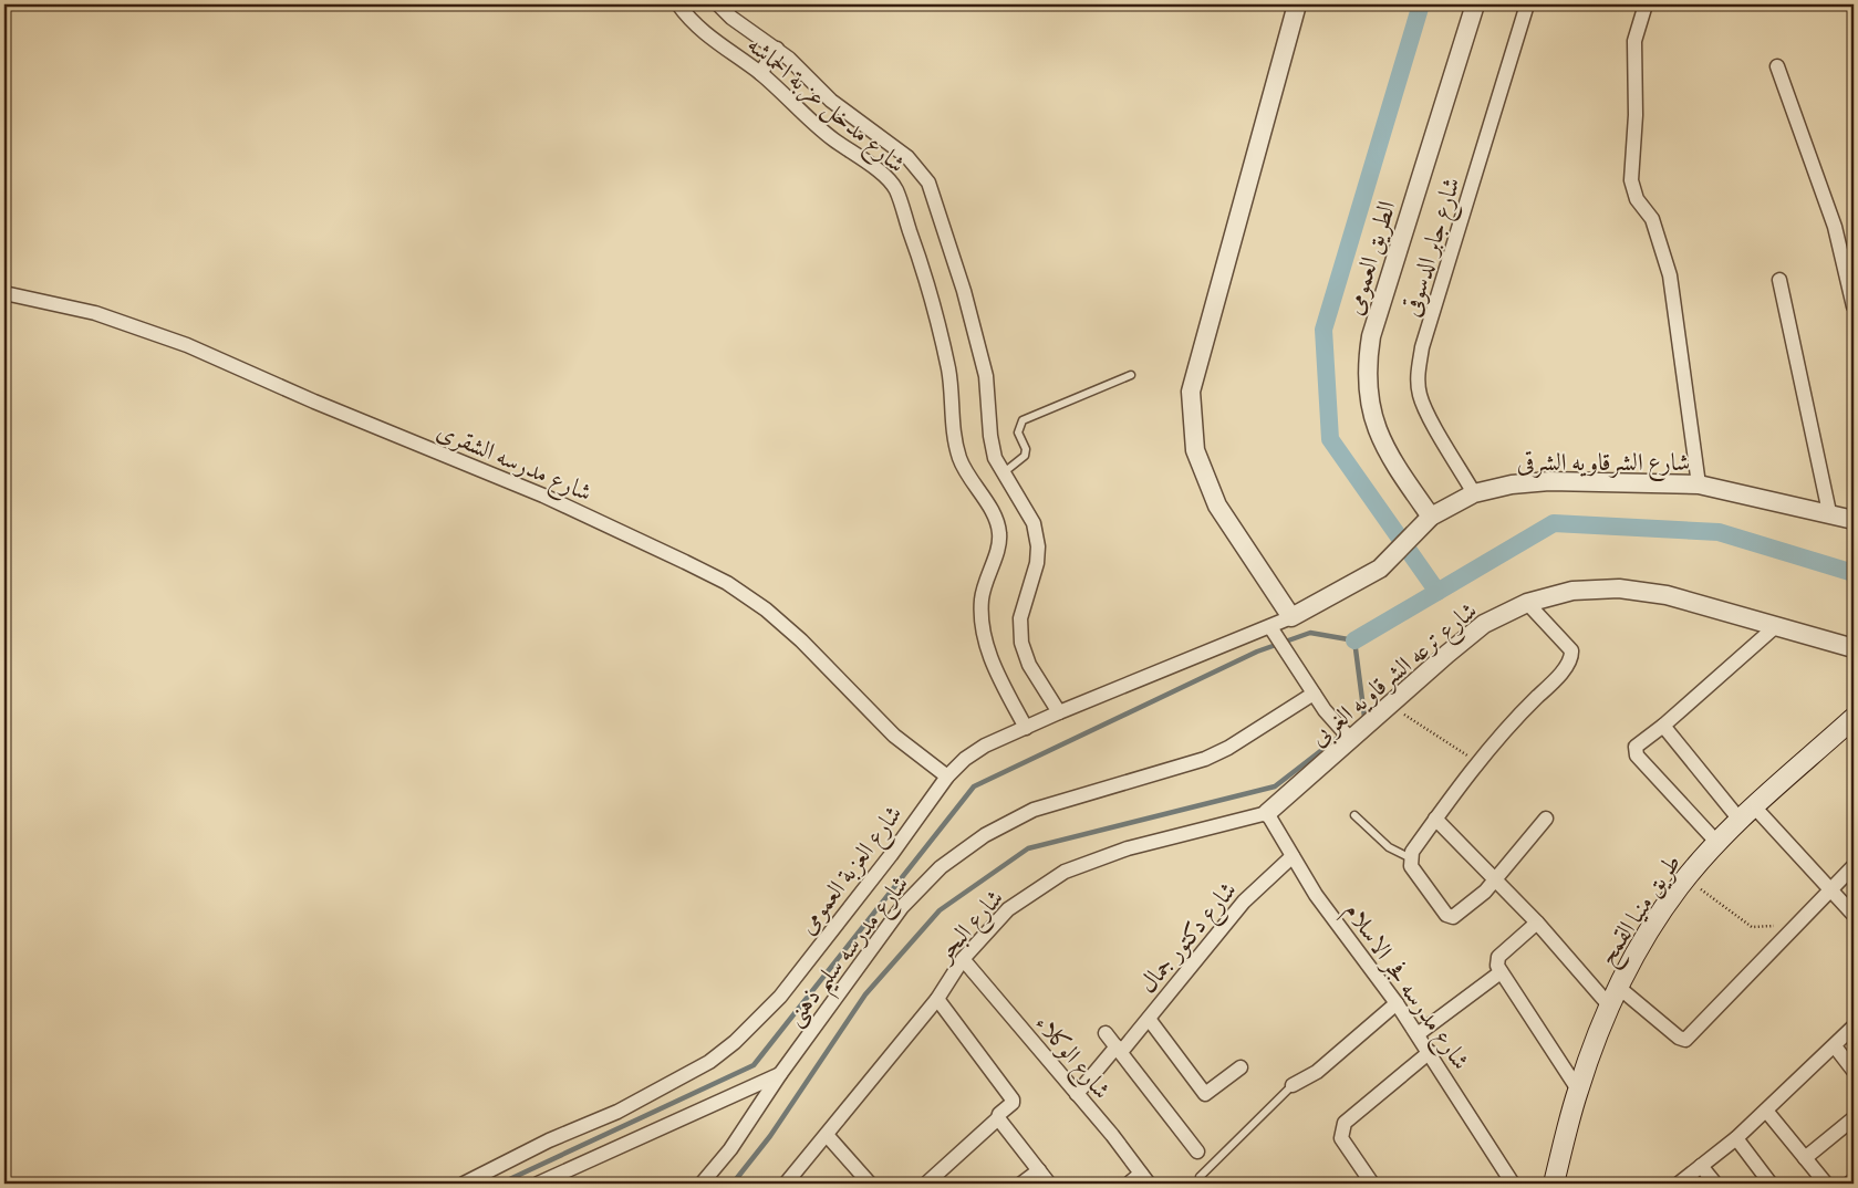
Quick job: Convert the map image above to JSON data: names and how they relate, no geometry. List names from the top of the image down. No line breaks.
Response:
{"streets":{"main road":["طريق منيا القمح"],"street":["شارع مدخل عزبة الحماشه","شارع جابر الدسوقى","الطريق العمومى","شارع مدرسه الشقرى","شارع الشرقاويه الشرقى","شارع ترعه الشرقاويه الغربى","شارع العزبة العمومى","شارع البحر","شارع دكتور جمال","شارع مدرسه سليم ذهنى","شارع مدرسه فجر الاسلام","شارع الوكلاء"]},"crossings":[["شارع مدخل عزبة الحماشه","شارع العزبة العمومى"],["شارع جابر الدسوقى","شارع الشرقاويه الشرقى"],["الطريق العمومى","شارع الشرقاويه الشرقى"],["شارع مدرسه الشقرى","شارع العزبة العمومى"],["شارع الشرقاويه الشرقى","شارع العزبة العمومى"],["شارع ترعه الشرقاويه الغربى","شارع البحر"],["شارع ترعه الشرقاويه الغربى","شارع مدرسه فجر الاسلام"],["شارع البحر","شارع مدرسه فجر الاسلام"],["شارع البحر","شارع الوكلاء"],["شارع دكتور جمال","شارع مدرسه فجر الاسلام"],["شارع دكتور جمال","شارع الوكلاء"]]}
